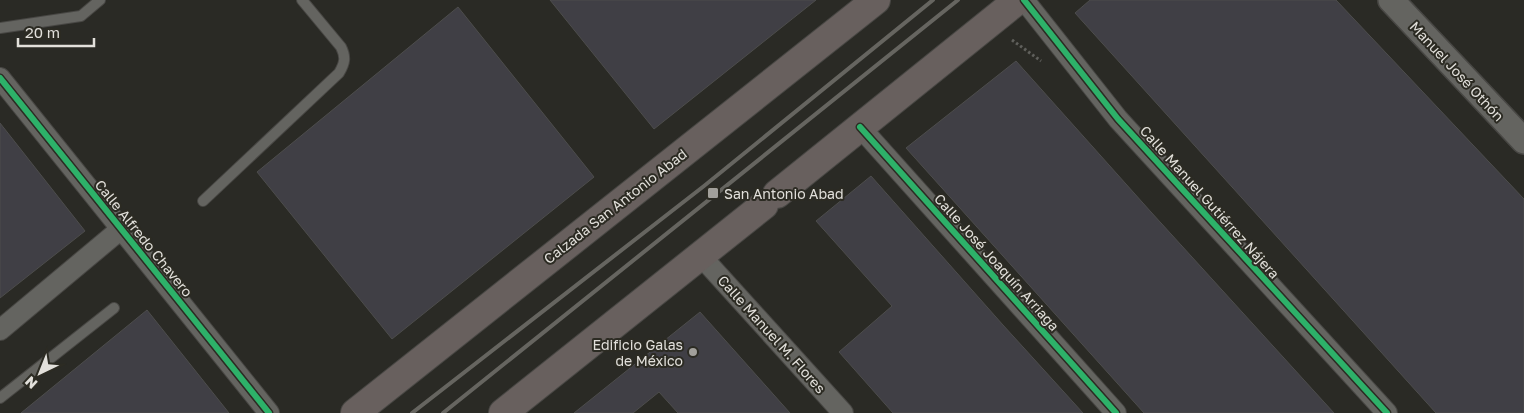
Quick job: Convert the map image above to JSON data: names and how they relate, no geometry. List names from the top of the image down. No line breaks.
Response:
{"streets":{"highway":["Calzada San Antonio Abad"],"street":["Manuel José Othón","Calle Manuel Gutiérrez Nájera","Calle Alfredo Chavero","Calle José Joaquín Arriaga","Calle Manuel M. Flores"]},"places":{"transit":["San Antonio Abad"],"other":["Edificio Galas de México"]},"scale_bar":"20 m","north":"bottom left"}
